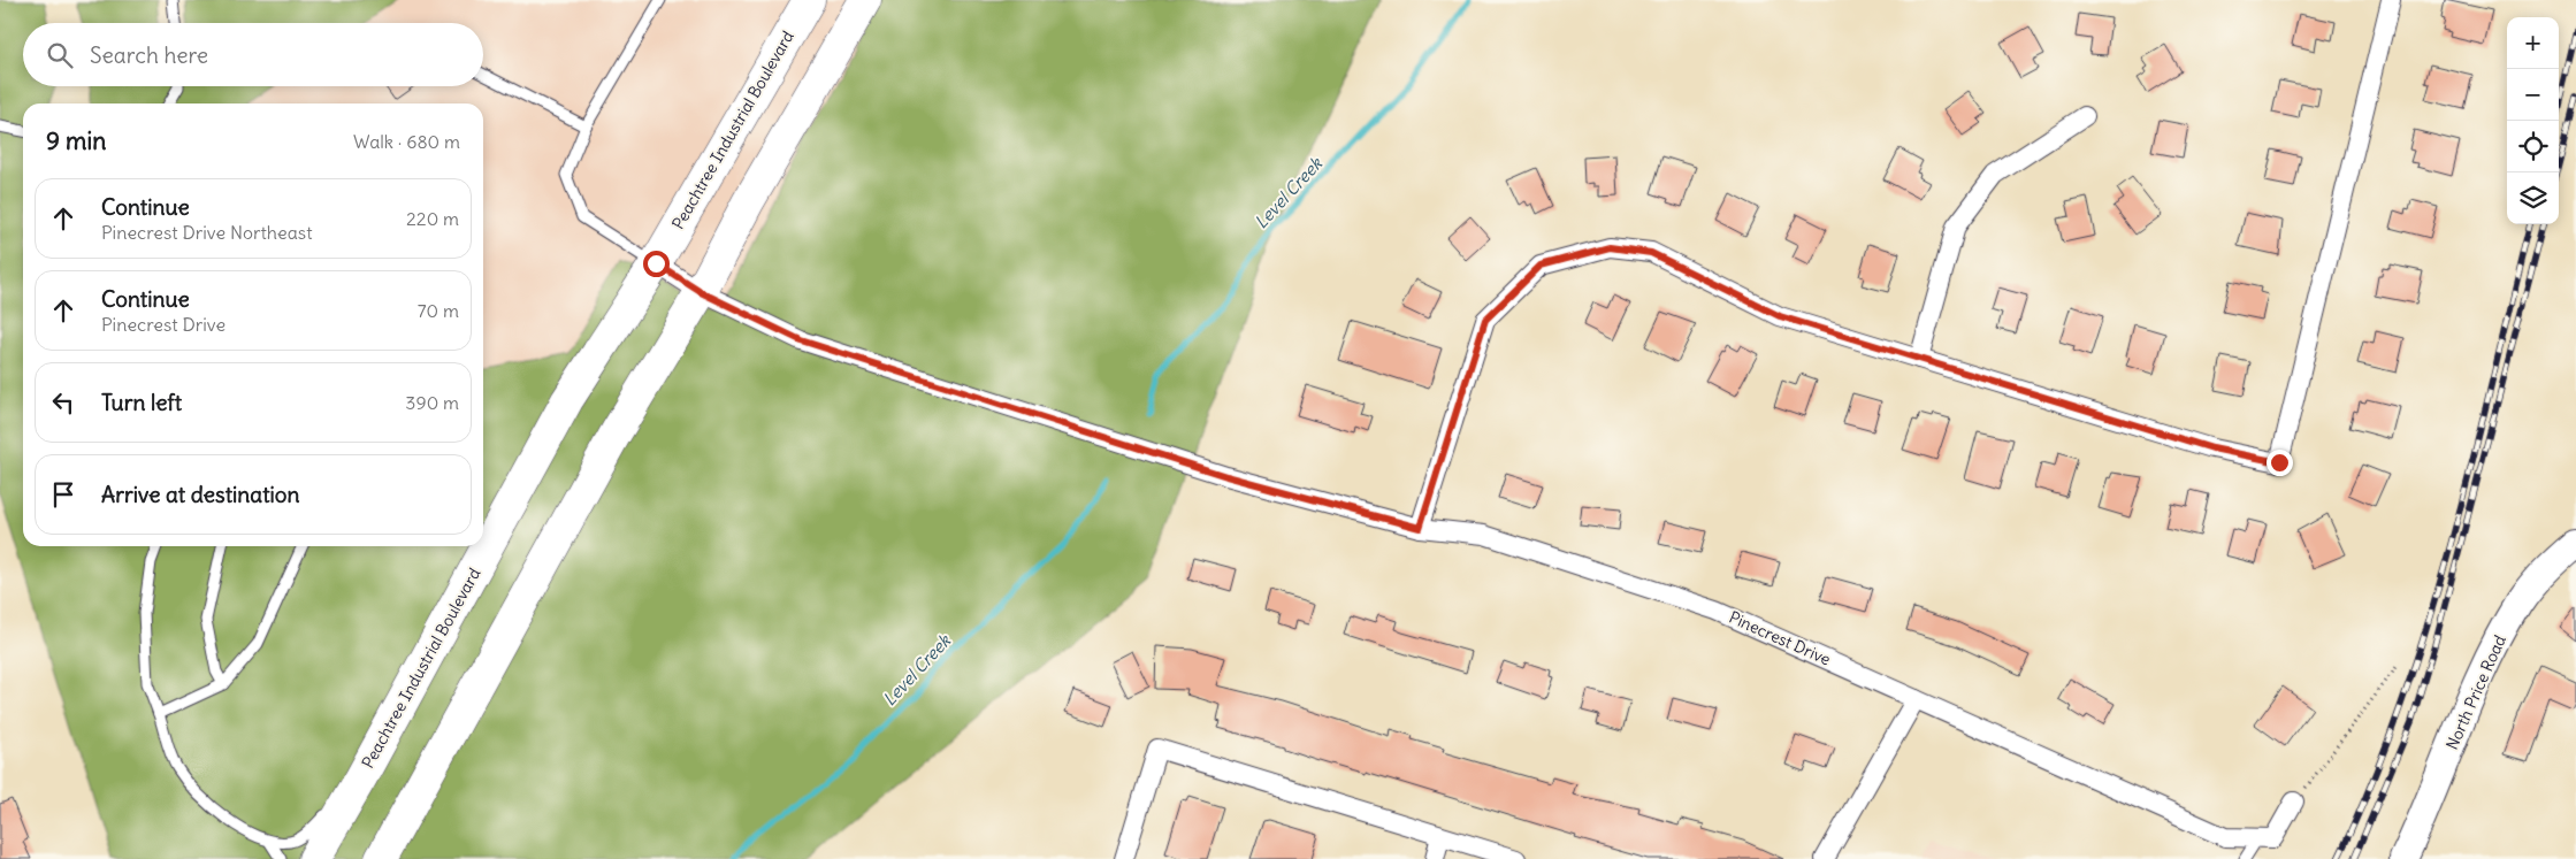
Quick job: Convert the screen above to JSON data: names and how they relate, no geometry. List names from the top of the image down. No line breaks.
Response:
{"streets":{"highway":["Peachtree Industrial Boulevard"],"street":["Pinecrest Drive","North Price Road"]},"crossings":[["Peachtree Industrial Boulevard","Pinecrest Drive"]],"water":["Level Creek"],"page":{"map_buttons":["+","−"],"search":"Search here","heading":["9 min","Walk · 680 m"],"list":[["Continue","Pinecrest Drive Northeast","220 m"],["Continue","Pinecrest Drive","70 m"],["Turn left","390 m"],"Arrive at destination"]}}
